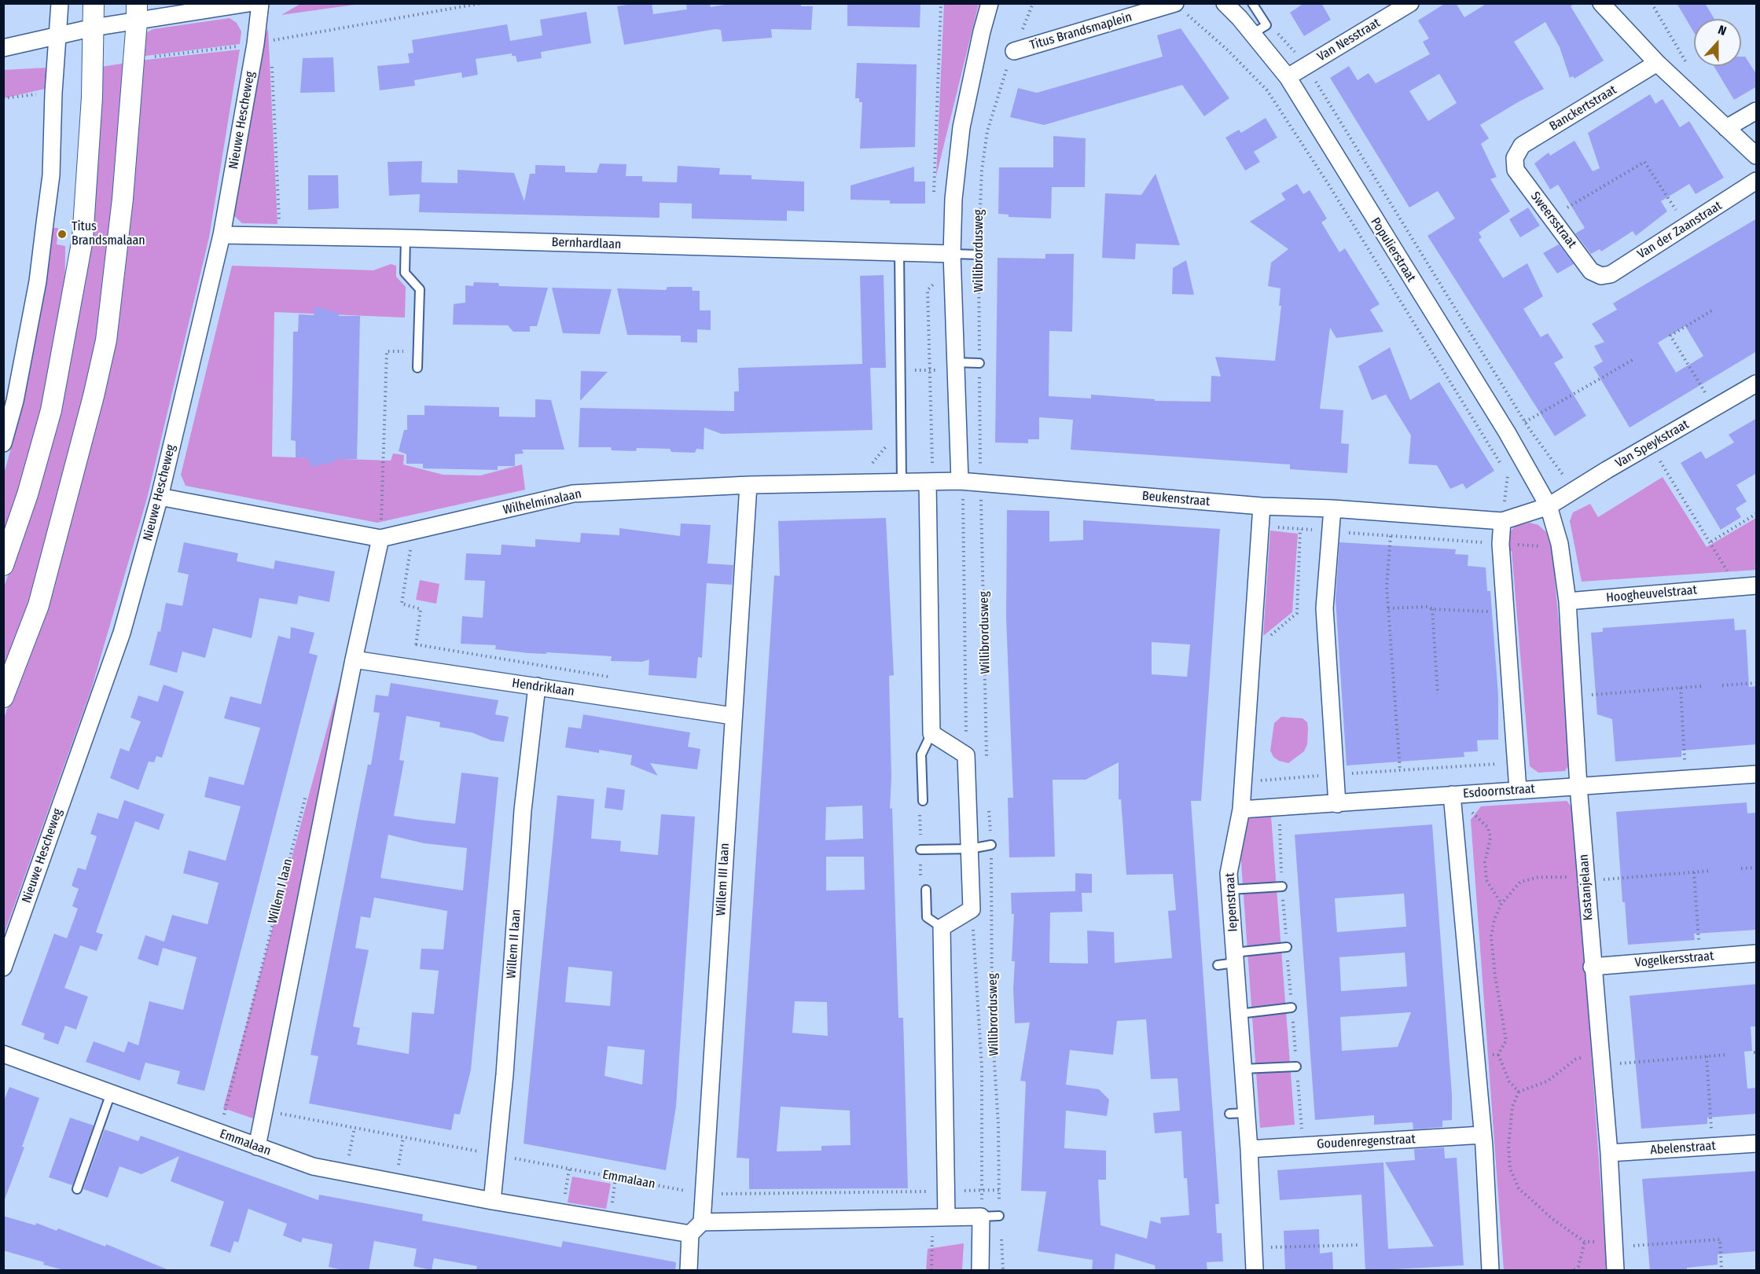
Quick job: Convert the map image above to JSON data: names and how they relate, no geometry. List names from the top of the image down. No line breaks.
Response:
{"streets":{"street":["Titus Brandsmaplein","Van Nesstraat","Banckertstraat","Nieuwe Hescheweg","Sweersstraat","Van der Zaanstraat","Bernhardlaan","Populierstraat","Willibrordusweg","Van Speykstraat","Beukenstraat","Wilhelminalaan","Hoogheuvelstraat","Hendriklaan","Esdoornstraat","Willem III laan","Kastanjelaan","Willem I laan","Iepenstraat","Willem II laan","Vogelkersstraat","Goudenregenstraat","Emmalaan","Abelenstraat"]},"crossings":[["Titus Brandsmaplein","Willibrordusweg"],["Van Nesstraat","Populierstraat"],["Banckertstraat","Sweersstraat"],["Nieuwe Hescheweg","Bernhardlaan"],["Nieuwe Hescheweg","Wilhelminalaan"],["Sweersstraat","Van der Zaanstraat"],["Bernhardlaan","Willibrordusweg"],["Populierstraat","Van Speykstraat"],["Populierstraat","Beukenstraat"],["Populierstraat","Kastanjelaan"],["Willibrordusweg","Beukenstraat"],["Willibrordusweg","Wilhelminalaan"],["Willibrordusweg","Emmalaan"],["Van Speykstraat","Beukenstraat"],["Van Speykstraat","Kastanjelaan"],["Beukenstraat","Wilhelminalaan"],["Beukenstraat","Kastanjelaan"],["Beukenstraat","Iepenstraat"],["Wilhelminalaan","Willem III laan"],["Wilhelminalaan","Willem I laan"],["Hoogheuvelstraat","Kastanjelaan"],["Hendriklaan","Willem III laan"],["Hendriklaan","Willem I laan"],["Hendriklaan","Willem II laan"],["Esdoornstraat","Kastanjelaan"],["Esdoornstraat","Iepenstraat"],["Willem III laan","Emmalaan"],["Kastanjelaan","Vogelkersstraat"],["Kastanjelaan","Abelenstraat"],["Willem I laan","Emmalaan"],["Iepenstraat","Goudenregenstraat"],["Willem II laan","Emmalaan"]],"places":["Titus Brandsmalaan"],"north":"top"}
